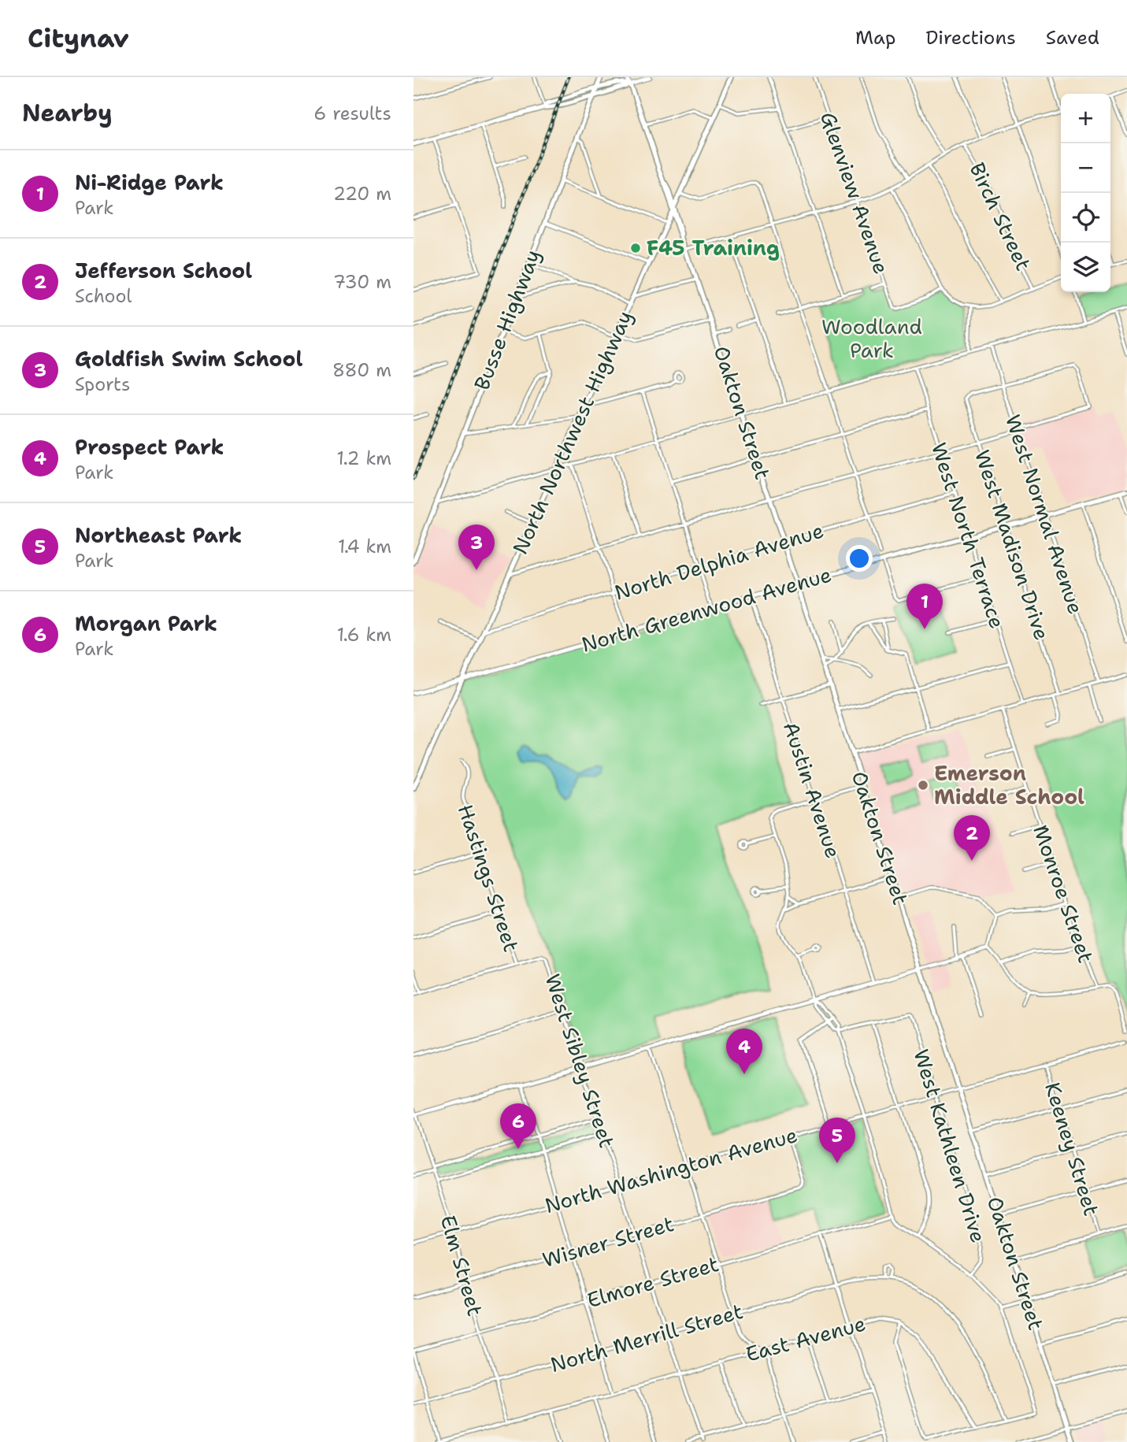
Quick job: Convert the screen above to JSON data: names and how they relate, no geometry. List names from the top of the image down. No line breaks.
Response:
{"streets":{"main road":["Busse Highway","Oakton Street","North Northwest Highway","North Greenwood Avenue"],"street":["Glenview Avenue","Birch Street","West Normal Avenue","West North Terrace","West Madison Drive","North Delphia Avenue","Austin Avenue","Hastings Street","Monroe Street","West Sibley Street","West Kathleen Drive","Keeney Street","North Washington Avenue","Wisner Street","Elm Street","Elmore Street","North Merrill Street","East Avenue"]},"crossings":[["Oakton Street","North Northwest Highway"],["Oakton Street","North Delphia Avenue"],["Oakton Street","North Greenwood Avenue"],["Oakton Street","North Washington Avenue"],["North Northwest Highway","North Delphia Avenue"],["North Northwest Highway","North Greenwood Avenue"],["West Normal Avenue","West Madison Drive"],["West Normal Avenue","North Greenwood Avenue"],["West North Terrace","North Delphia Avenue"],["West North Terrace","North Greenwood Avenue"],["West Madison Drive","North Greenwood Avenue"],["North Greenwood Avenue","Austin Avenue"],["Hastings Street","West Sibley Street"],["West Sibley Street","North Washington Avenue"],["West Sibley Street","Wisner Street"],["West Sibley Street","Elmore Street"],["West Sibley Street","North Merrill Street"],["West Sibley Street","East Avenue"],["West Kathleen Drive","North Washington Avenue"],["Keeney Street","North Washington Avenue"],["North Washington Avenue","Wisner Street"],["North Washington Avenue","Elm Street"],["Wisner Street","Elm Street"],["Elm Street","Elmore Street"],["Elm Street","North Merrill Street"],["Elm Street","East Avenue"]],"parks":["Woodland Park"],"places":["F45 Training","Emerson Middle School"],"page":{"header":"Citynav","nav":["Map","Directions","Saved"],"heading":["Nearby","6 results"],"map_buttons":["+","−"],"list":[{"mark":"1","name":"Ni-Ridge Park","note":"Park","value":"220 m"},{"mark":"2","name":"Jefferson School","note":"School","value":"730 m"},{"mark":"3","name":"Goldfish Swim School","note":"Sports","value":"880 m"},{"mark":"4","name":"Prospect Park","note":"Park","value":"1.2 km"},{"mark":"5","name":"Northeast Park","note":"Park","value":"1.4 km"},{"mark":"6","name":"Morgan Park","note":"Park","value":"1.6 km"}],"pins":["3","1","2","4","6","5"]}}
